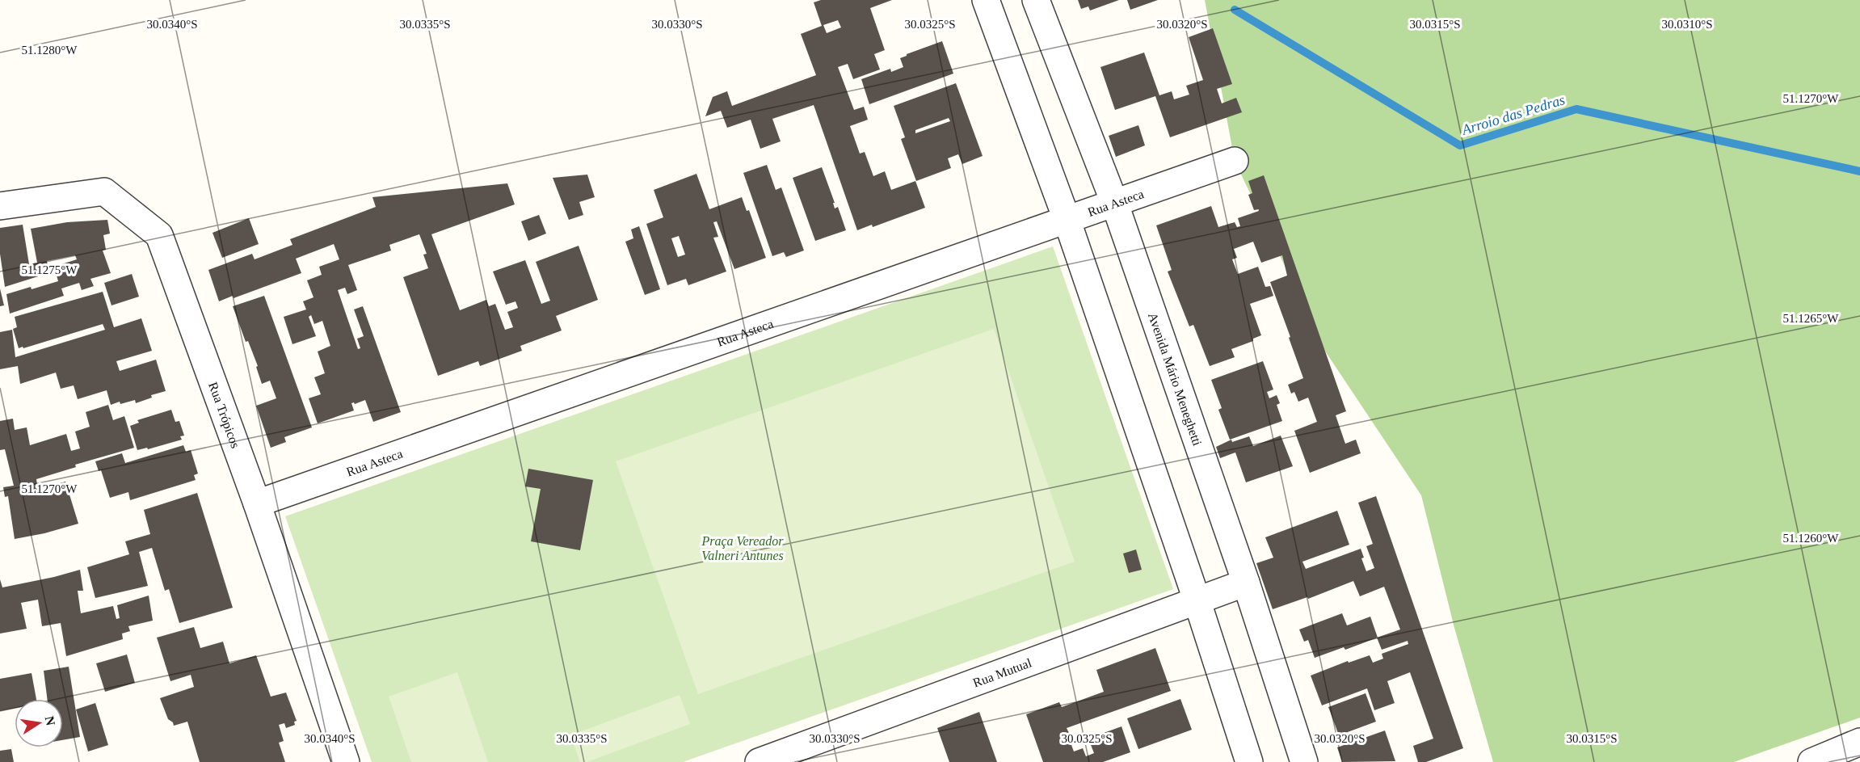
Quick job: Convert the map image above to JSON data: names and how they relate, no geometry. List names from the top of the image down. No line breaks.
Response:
{"streets":{"street":["Rua Asteca","Avenida Mário Meneghetti","Rua Trópicos","Rua Mutual"]},"crossings":[["Rua Asteca","Avenida Mário Meneghetti"],["Rua Asteca","Rua Trópicos"],["Avenida Mário Meneghetti","Rua Mutual"]],"water":["Arroio das Pedras"],"parks":["Praça Vereador Valneri Antunes"],"north":"right","coordinates":["30.0340°S","30.0335°S","30.0330°S","30.0325°S","30.0320°S","30.0315°S","30.0310°S","51.1280°W","51.1270°W","51.1275°W","51.1265°W","51.1260°W"]}
